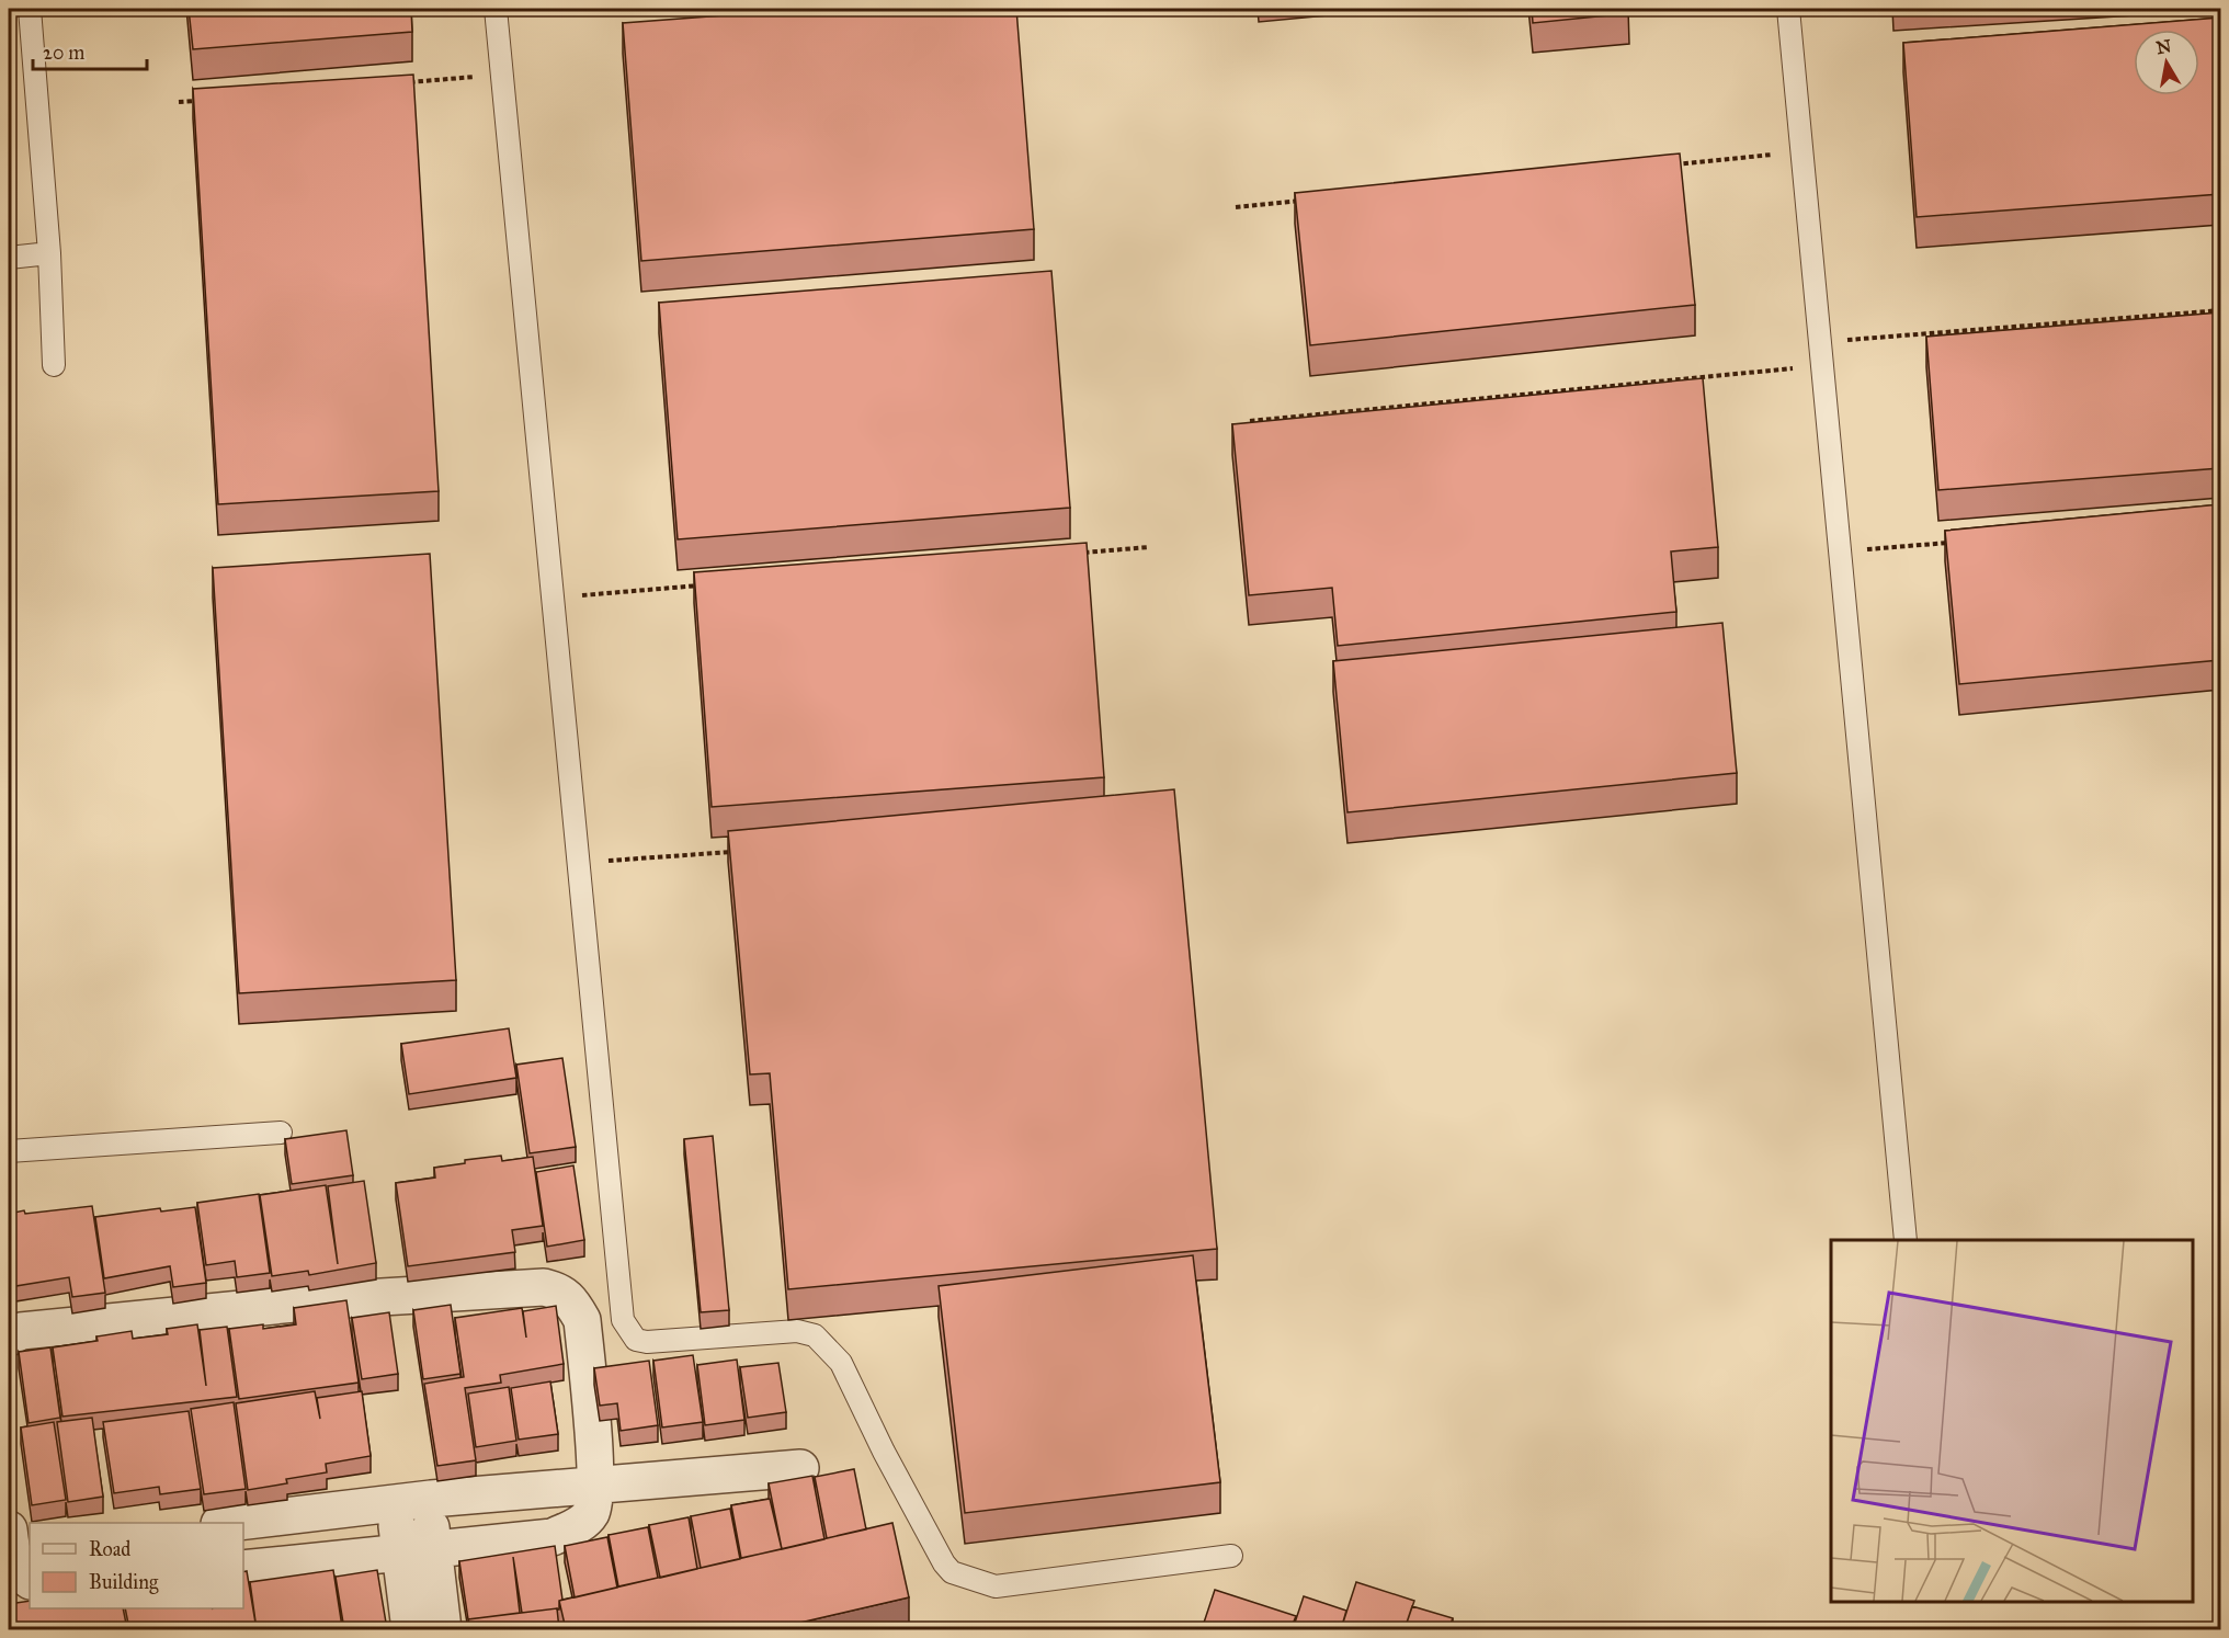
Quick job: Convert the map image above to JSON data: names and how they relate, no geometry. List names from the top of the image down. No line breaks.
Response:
{"legend":["Road","Building"],"scale_bar":"20 m","north":"top"}
